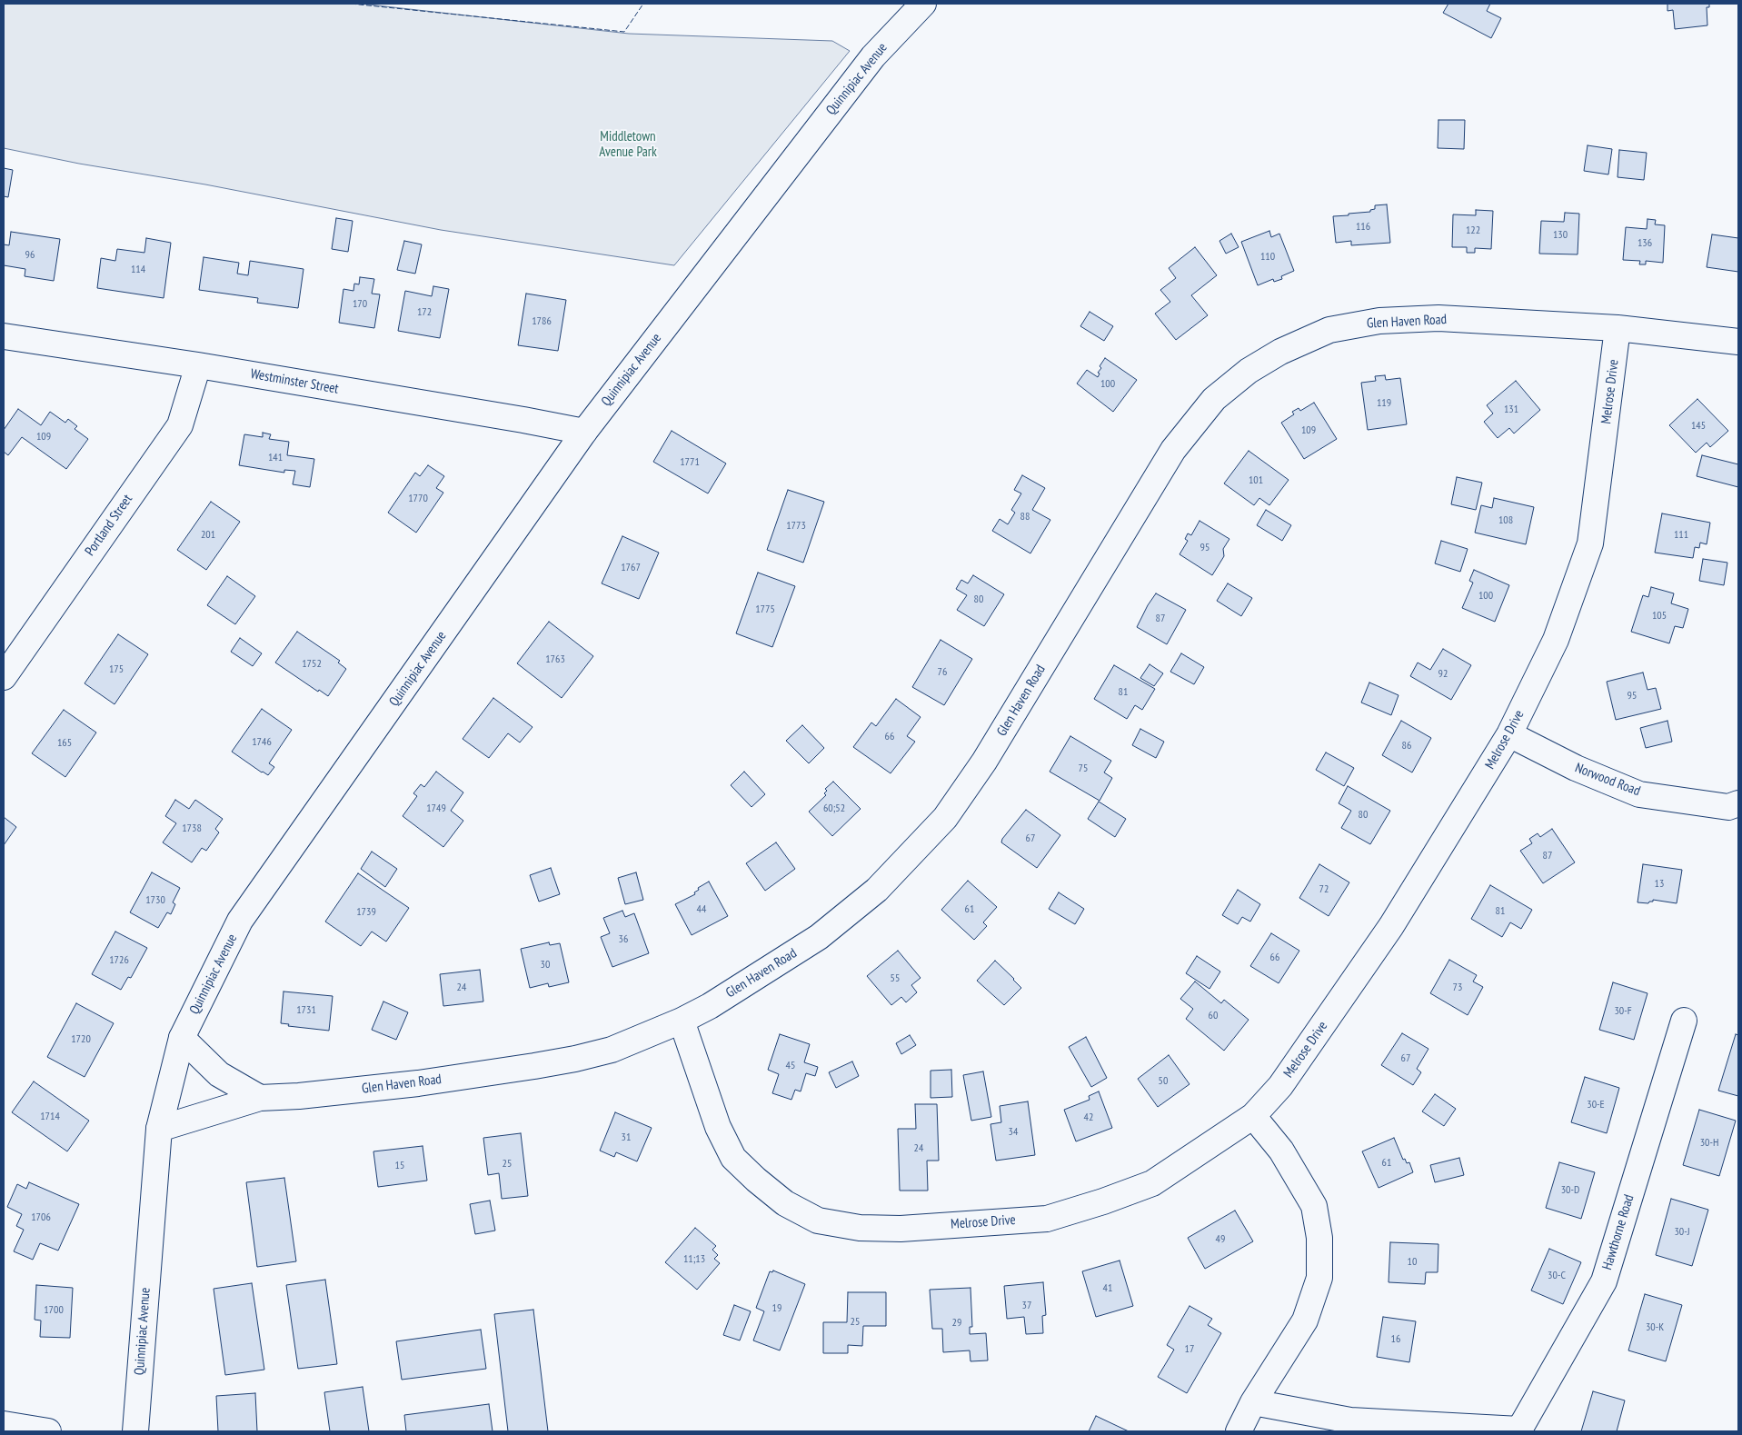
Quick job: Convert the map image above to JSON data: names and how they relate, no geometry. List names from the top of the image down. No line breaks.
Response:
{"streets":{"street":["Quinnipiac Avenue","Glen Haven Road","Westminster Street","Melrose Drive","Portland Street","Norwood Road","Hawthorne Road"]},"crossings":[["Quinnipiac Avenue","Glen Haven Road"],["Quinnipiac Avenue","Westminster Street"],["Glen Haven Road","Melrose Drive"],["Westminster Street","Portland Street"],["Melrose Drive","Norwood Road"]],"parks":["Middletown Avenue Park"],"house_numbers":["116","122","130","136","96","110","114","170","172","1786","100","119","131","145","109","109","141","1771","101","1770","88","108","1773","201","111","95","1767","100","80","1775","105","87","1763","1752","175","76","92","81","95","66","1746","165","86","75","1749","60;52","80","1738","67","87","13","72","1730","44","61","81","1739","36","66","1726","30","55","24","73","1731","30-F","60","1720","67","45","50","30-E","1714","42","34","31","30-H","24","61","25","15","30-D","1706","30-J","49","11;13","10","30-C","41","37","19","1700","25","29","30-K","16","17"]}
